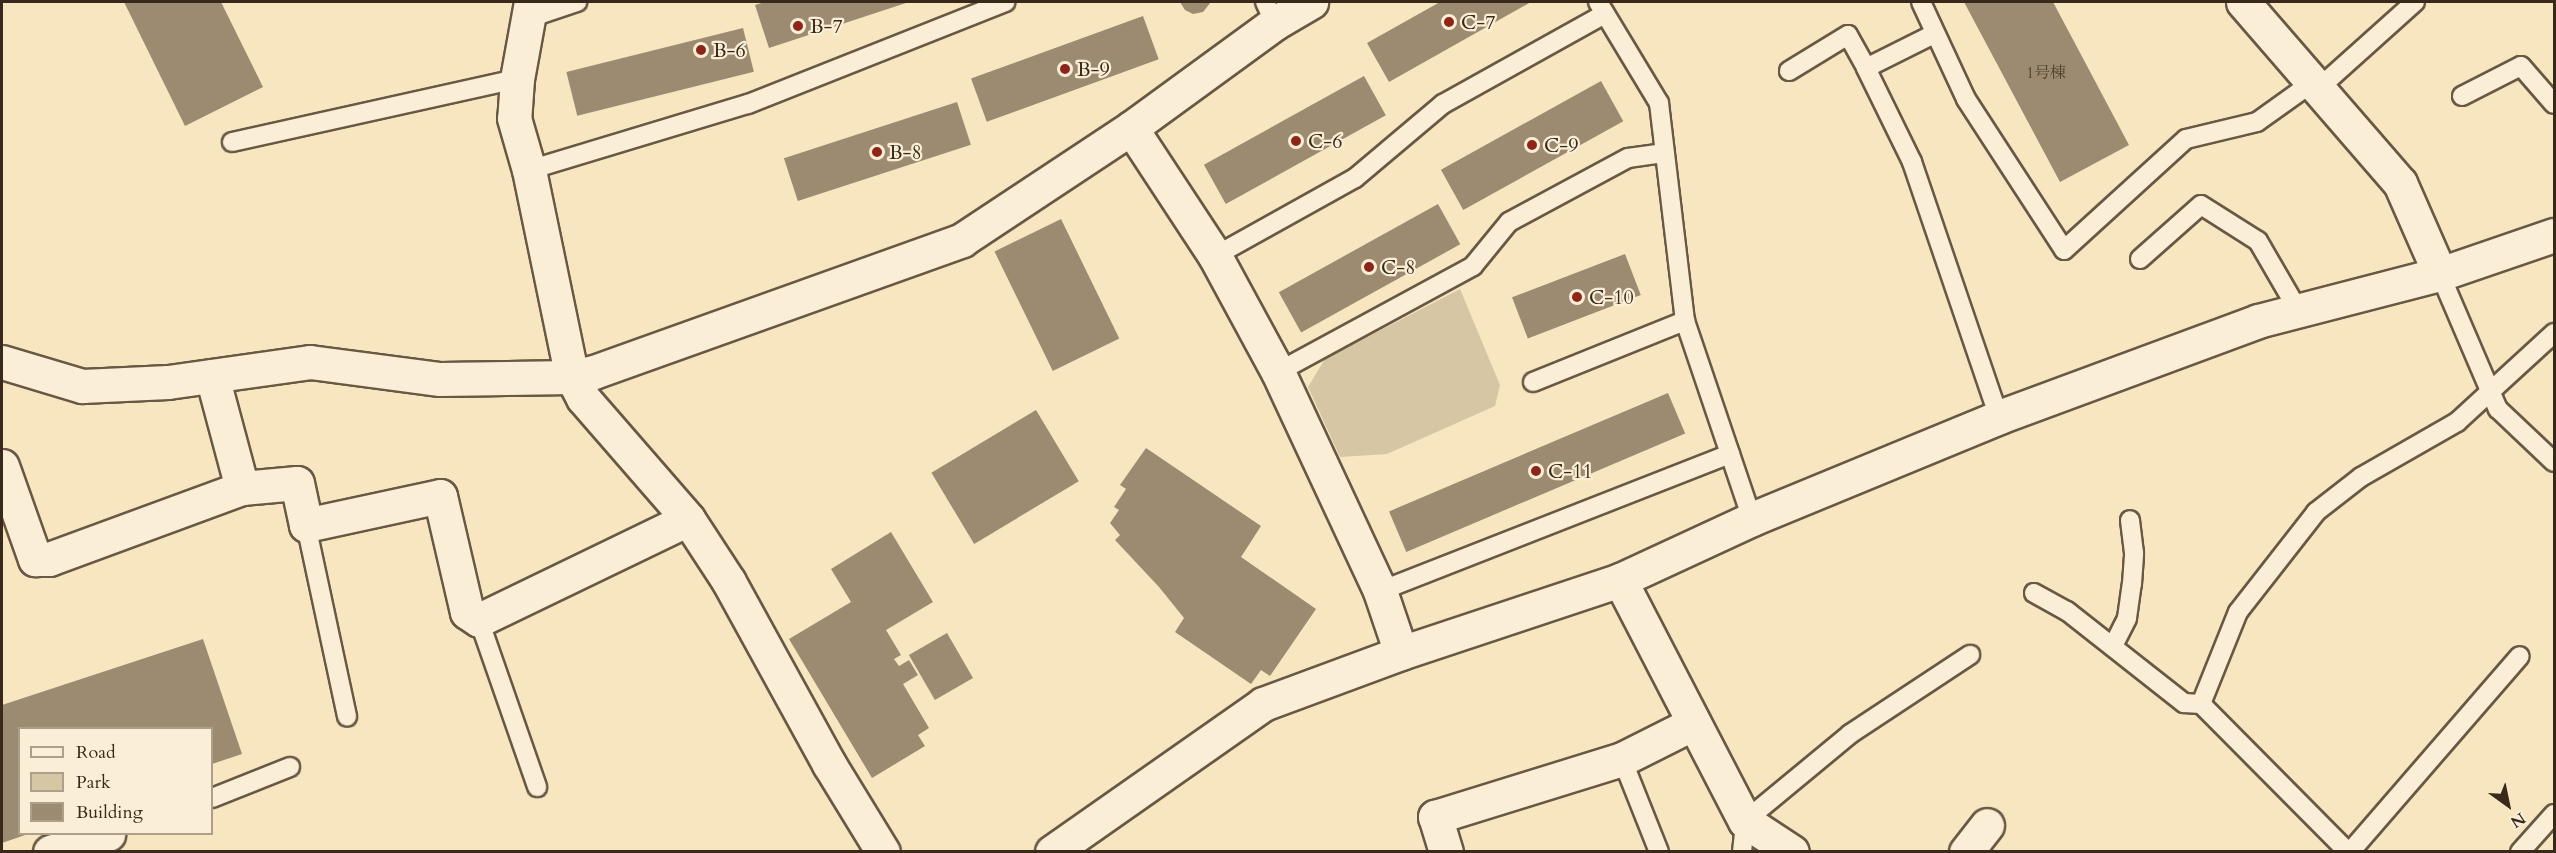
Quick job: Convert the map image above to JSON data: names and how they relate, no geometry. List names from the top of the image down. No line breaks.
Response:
{"places":["C-7","B-7","B-6","B-9","C-6","C-9","B-8","C-8","C-10","C-11"],"house_numbers":["1号棟"],"legend":["Road","Park","Building"],"north":"bottom right"}
